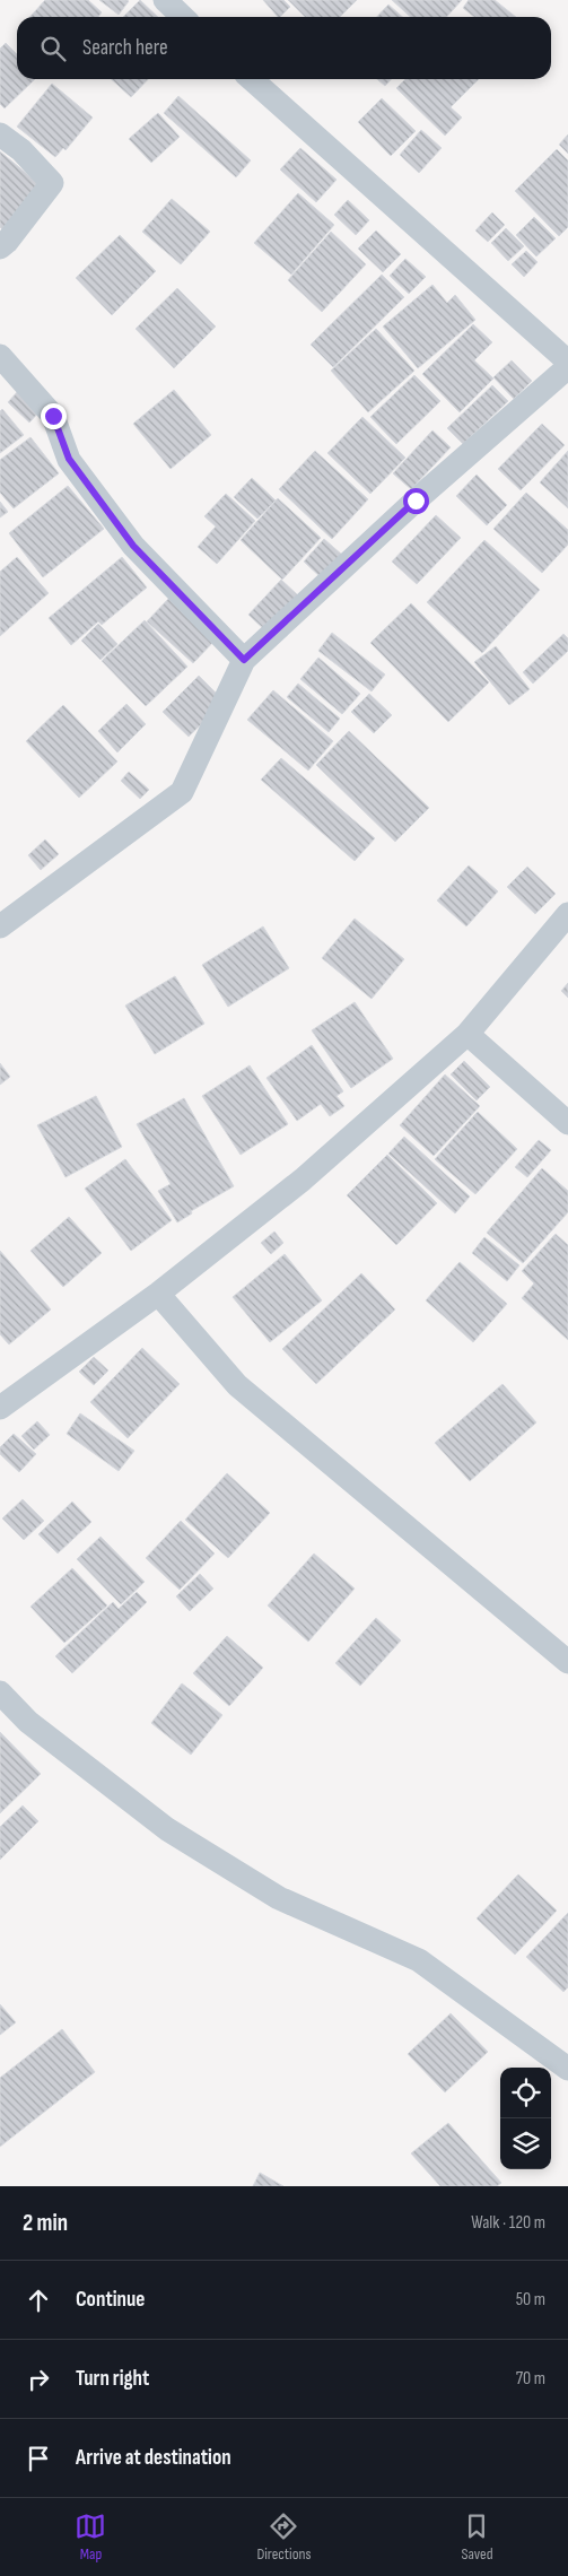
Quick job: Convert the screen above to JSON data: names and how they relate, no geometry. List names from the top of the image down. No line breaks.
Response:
{"page":{"search":"Search here","heading":["2 min","Walk · 120 m"],"list":[["Continue","50 m"],["Turn right","70 m"],"Arrive at destination"],"nav":["Map","Directions","Saved"]}}
